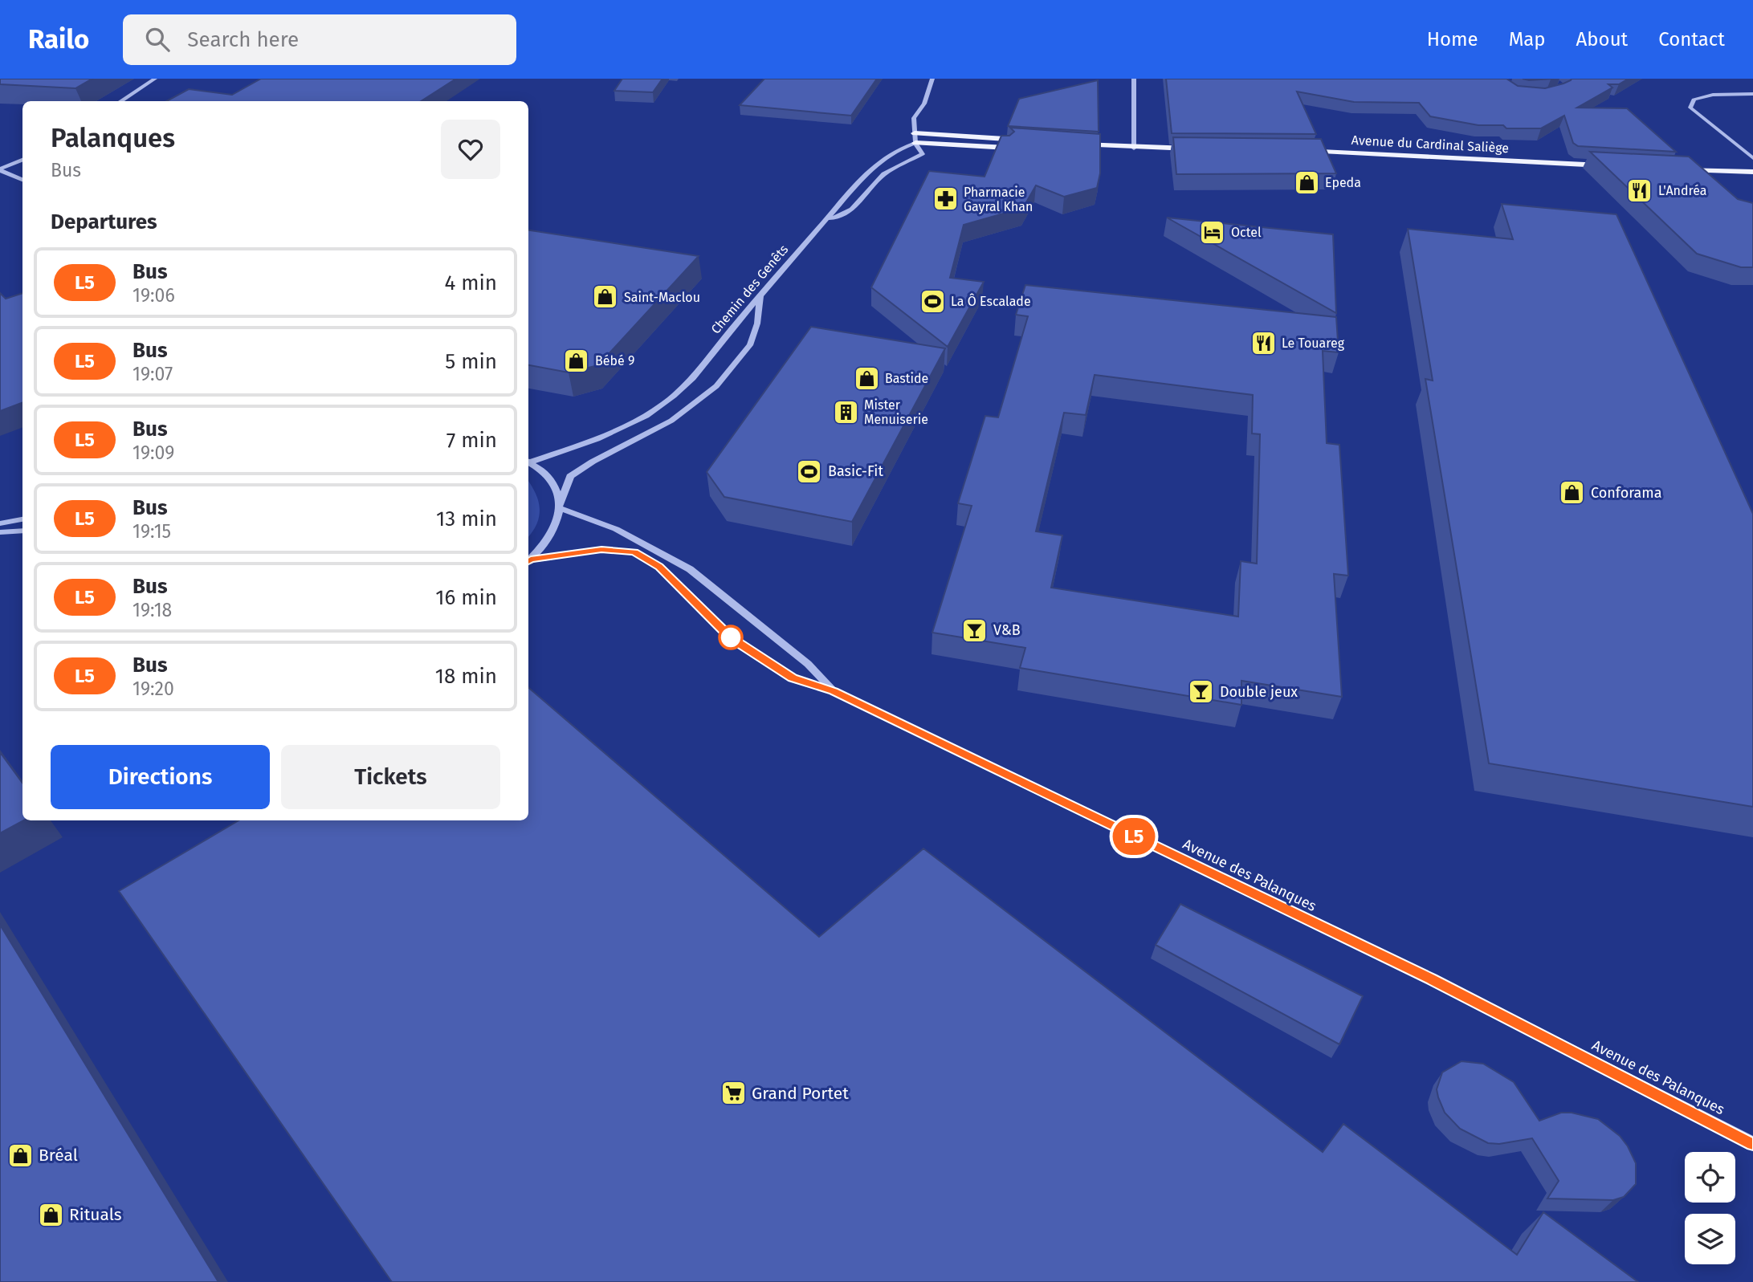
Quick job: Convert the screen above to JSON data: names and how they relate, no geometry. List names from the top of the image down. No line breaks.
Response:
{"streets":{"main road":["Avenue du Cardinal Saliège"],"street":["Chemin des Genêts","Avenue des Palanques"]},"places":{"shop":["Epeda","Saint-Maclou","Bébé 9","Bastide","Conforama","Bréal","Rituals"],"restaurant":["L'Andréa","Le Touareg"],"pharmacy":["Pharmacie Gayral Khan"],"hotel":["Octel"],"sports":["La Ô Escalade","Basic-Fit"],"building":["Mister Menuiserie"],"bar":["V&B","Double jeux"],"supermarket":["Grand Portet"]},"lines":["bus line L5"],"page":{"header":"Railo","search":"Search here","nav":["Home","Map","About","Contact"],"on_map":"L5","heading":[["Palanques","Bus"],"Departures"],"list":[{"mark":"L5","name":"Bus","note":"19:06","value":"4 min"},{"mark":"L5","name":"Bus","note":"19:07","value":"5 min"},{"mark":"L5","name":"Bus","note":"19:09","value":"7 min"},{"mark":"L5","name":"Bus","note":"19:15","value":"13 min"},{"mark":"L5","name":"Bus","note":"19:18","value":"16 min"},{"mark":"L5","name":"Bus","note":"19:20","value":"18 min"}],"buttons":["Directions","Tickets"]}}
